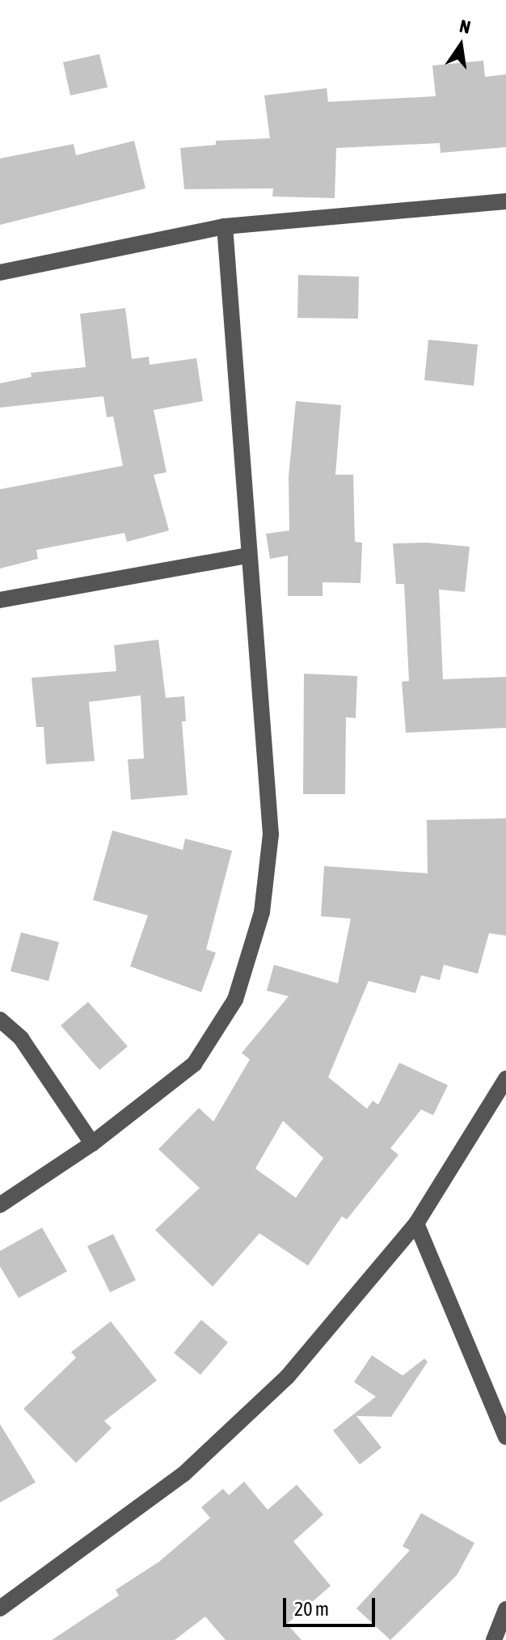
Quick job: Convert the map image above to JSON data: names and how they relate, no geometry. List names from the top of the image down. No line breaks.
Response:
{"scale_bar":"20 m","north":"top"}
